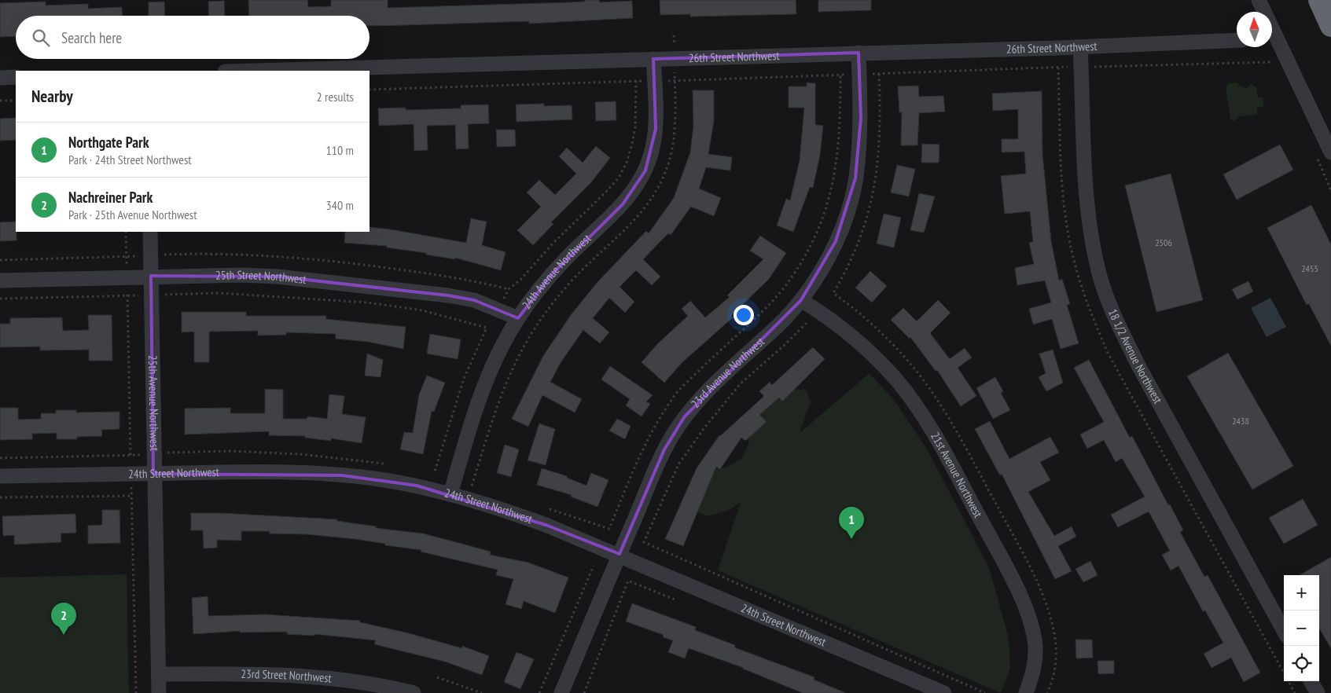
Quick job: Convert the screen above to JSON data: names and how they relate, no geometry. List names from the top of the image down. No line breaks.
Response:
{"streets":{"street":["26th Street Northwest","24th Avenue Northwest","25th Street Northwest","18 1/2 Avenue Northwest","23rd Avenue Northwest","25th Avenue Northwest","24th Street Northwest","21st Avenue Northwest","23rd Street Northwest"]},"crossings":[["26th Street Northwest","24th Avenue Northwest"],["26th Street Northwest","18 1/2 Avenue Northwest"],["26th Street Northwest","23rd Avenue Northwest"],["24th Avenue Northwest","25th Street Northwest"],["24th Avenue Northwest","24th Street Northwest"],["25th Street Northwest","25th Avenue Northwest"],["23rd Avenue Northwest","24th Street Northwest"],["23rd Avenue Northwest","21st Avenue Northwest"],["25th Avenue Northwest","24th Street Northwest"],["25th Avenue Northwest","23rd Street Northwest"]],"house_numbers":["2506","2455","2438"],"north":"top","page":{"search":"Search here","heading":["Nearby","2 results"],"list":[{"mark":"1","name":"Northgate Park","note":"Park · 24th Street Northwest","value":"110 m"},{"mark":"2","name":"Nachreiner Park","note":"Park · 25th Avenue Northwest","value":"340 m"}],"pins":["1","2"],"map_buttons":["+","−"]}}
